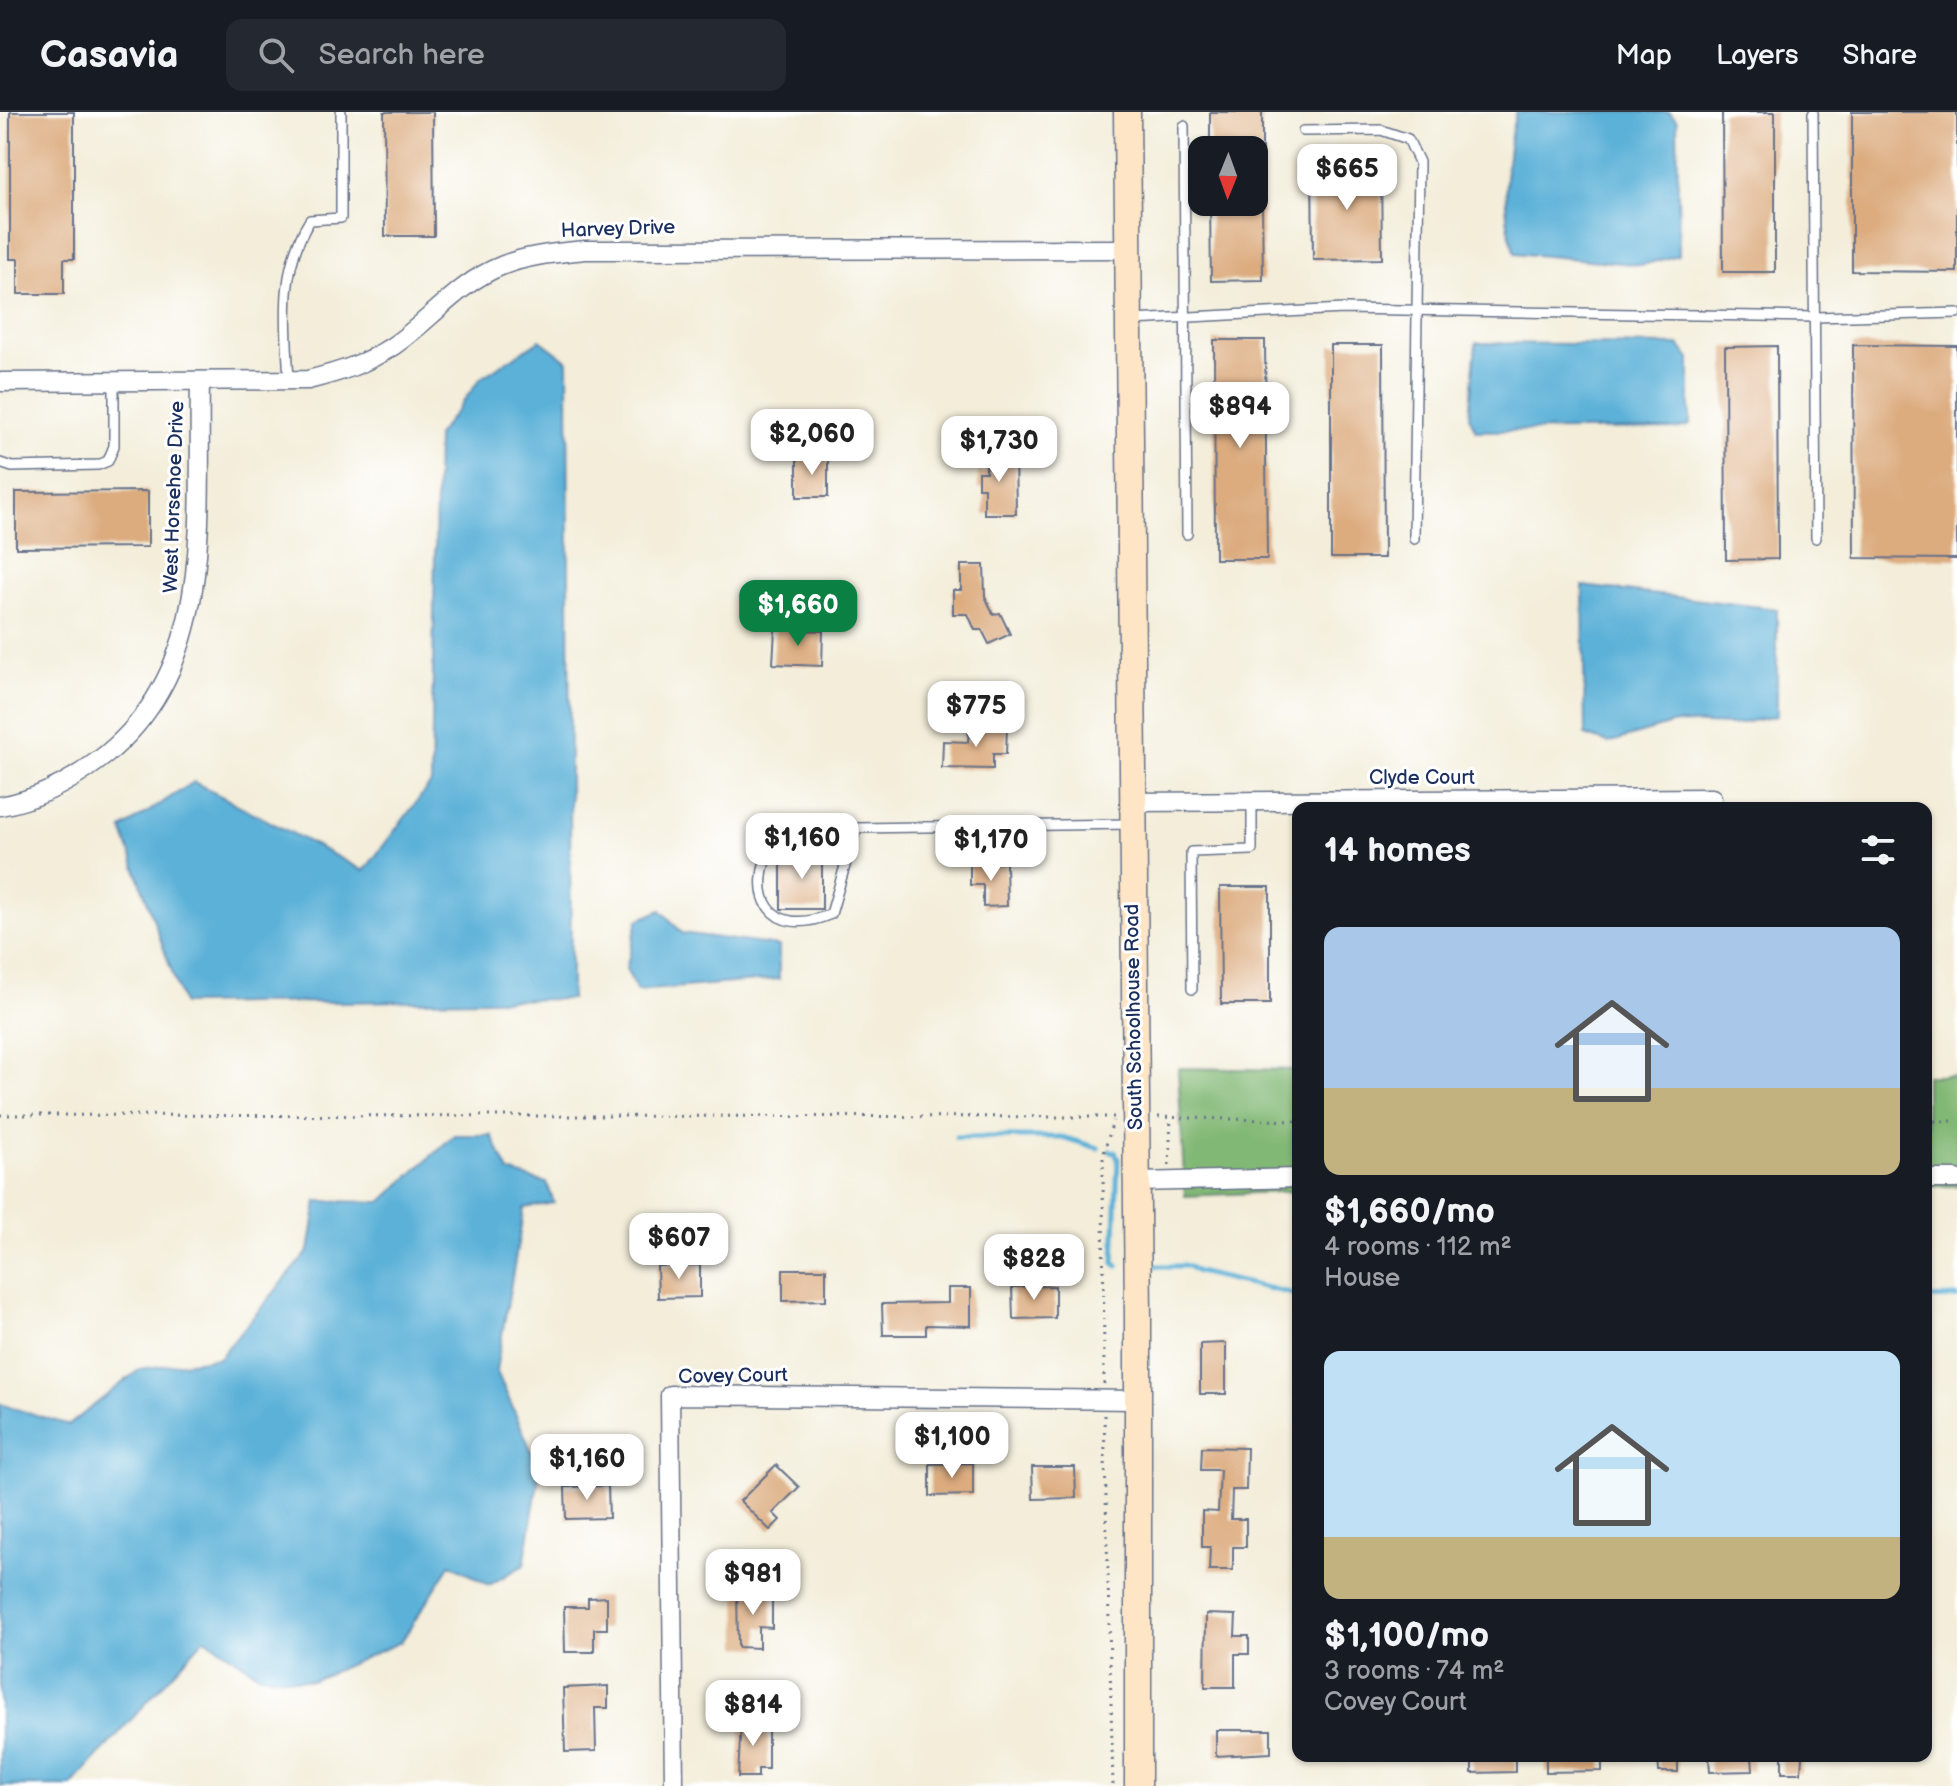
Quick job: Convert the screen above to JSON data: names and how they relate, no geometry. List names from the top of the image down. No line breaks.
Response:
{"streets":{"street":["Harvey Drive","West Horsehoe Drive","Clyde Court","South Schoolhouse Road","Covey Court"]},"crossings":[["Harvey Drive","West Horsehoe Drive"],["Harvey Drive","South Schoolhouse Road"],["Clyde Court","South Schoolhouse Road"],["South Schoolhouse Road","Covey Court"]],"north":"bottom","page":{"header":"Casavia","search":"Search here","nav":["Map","Layers","Share"],"price":["$665","$894","$2,060","$1,730","$1,660","$775","$1,160","$1,170","$607","$828","$1,100","$1,160","$981","$814"],"heading":"14 homes","list":[{"name":"$1,660/mo","note":"4 rooms · 112 m² · House"},{"name":"$1,100/mo","note":"3 rooms · 74 m² · Covey Court"}]}}
